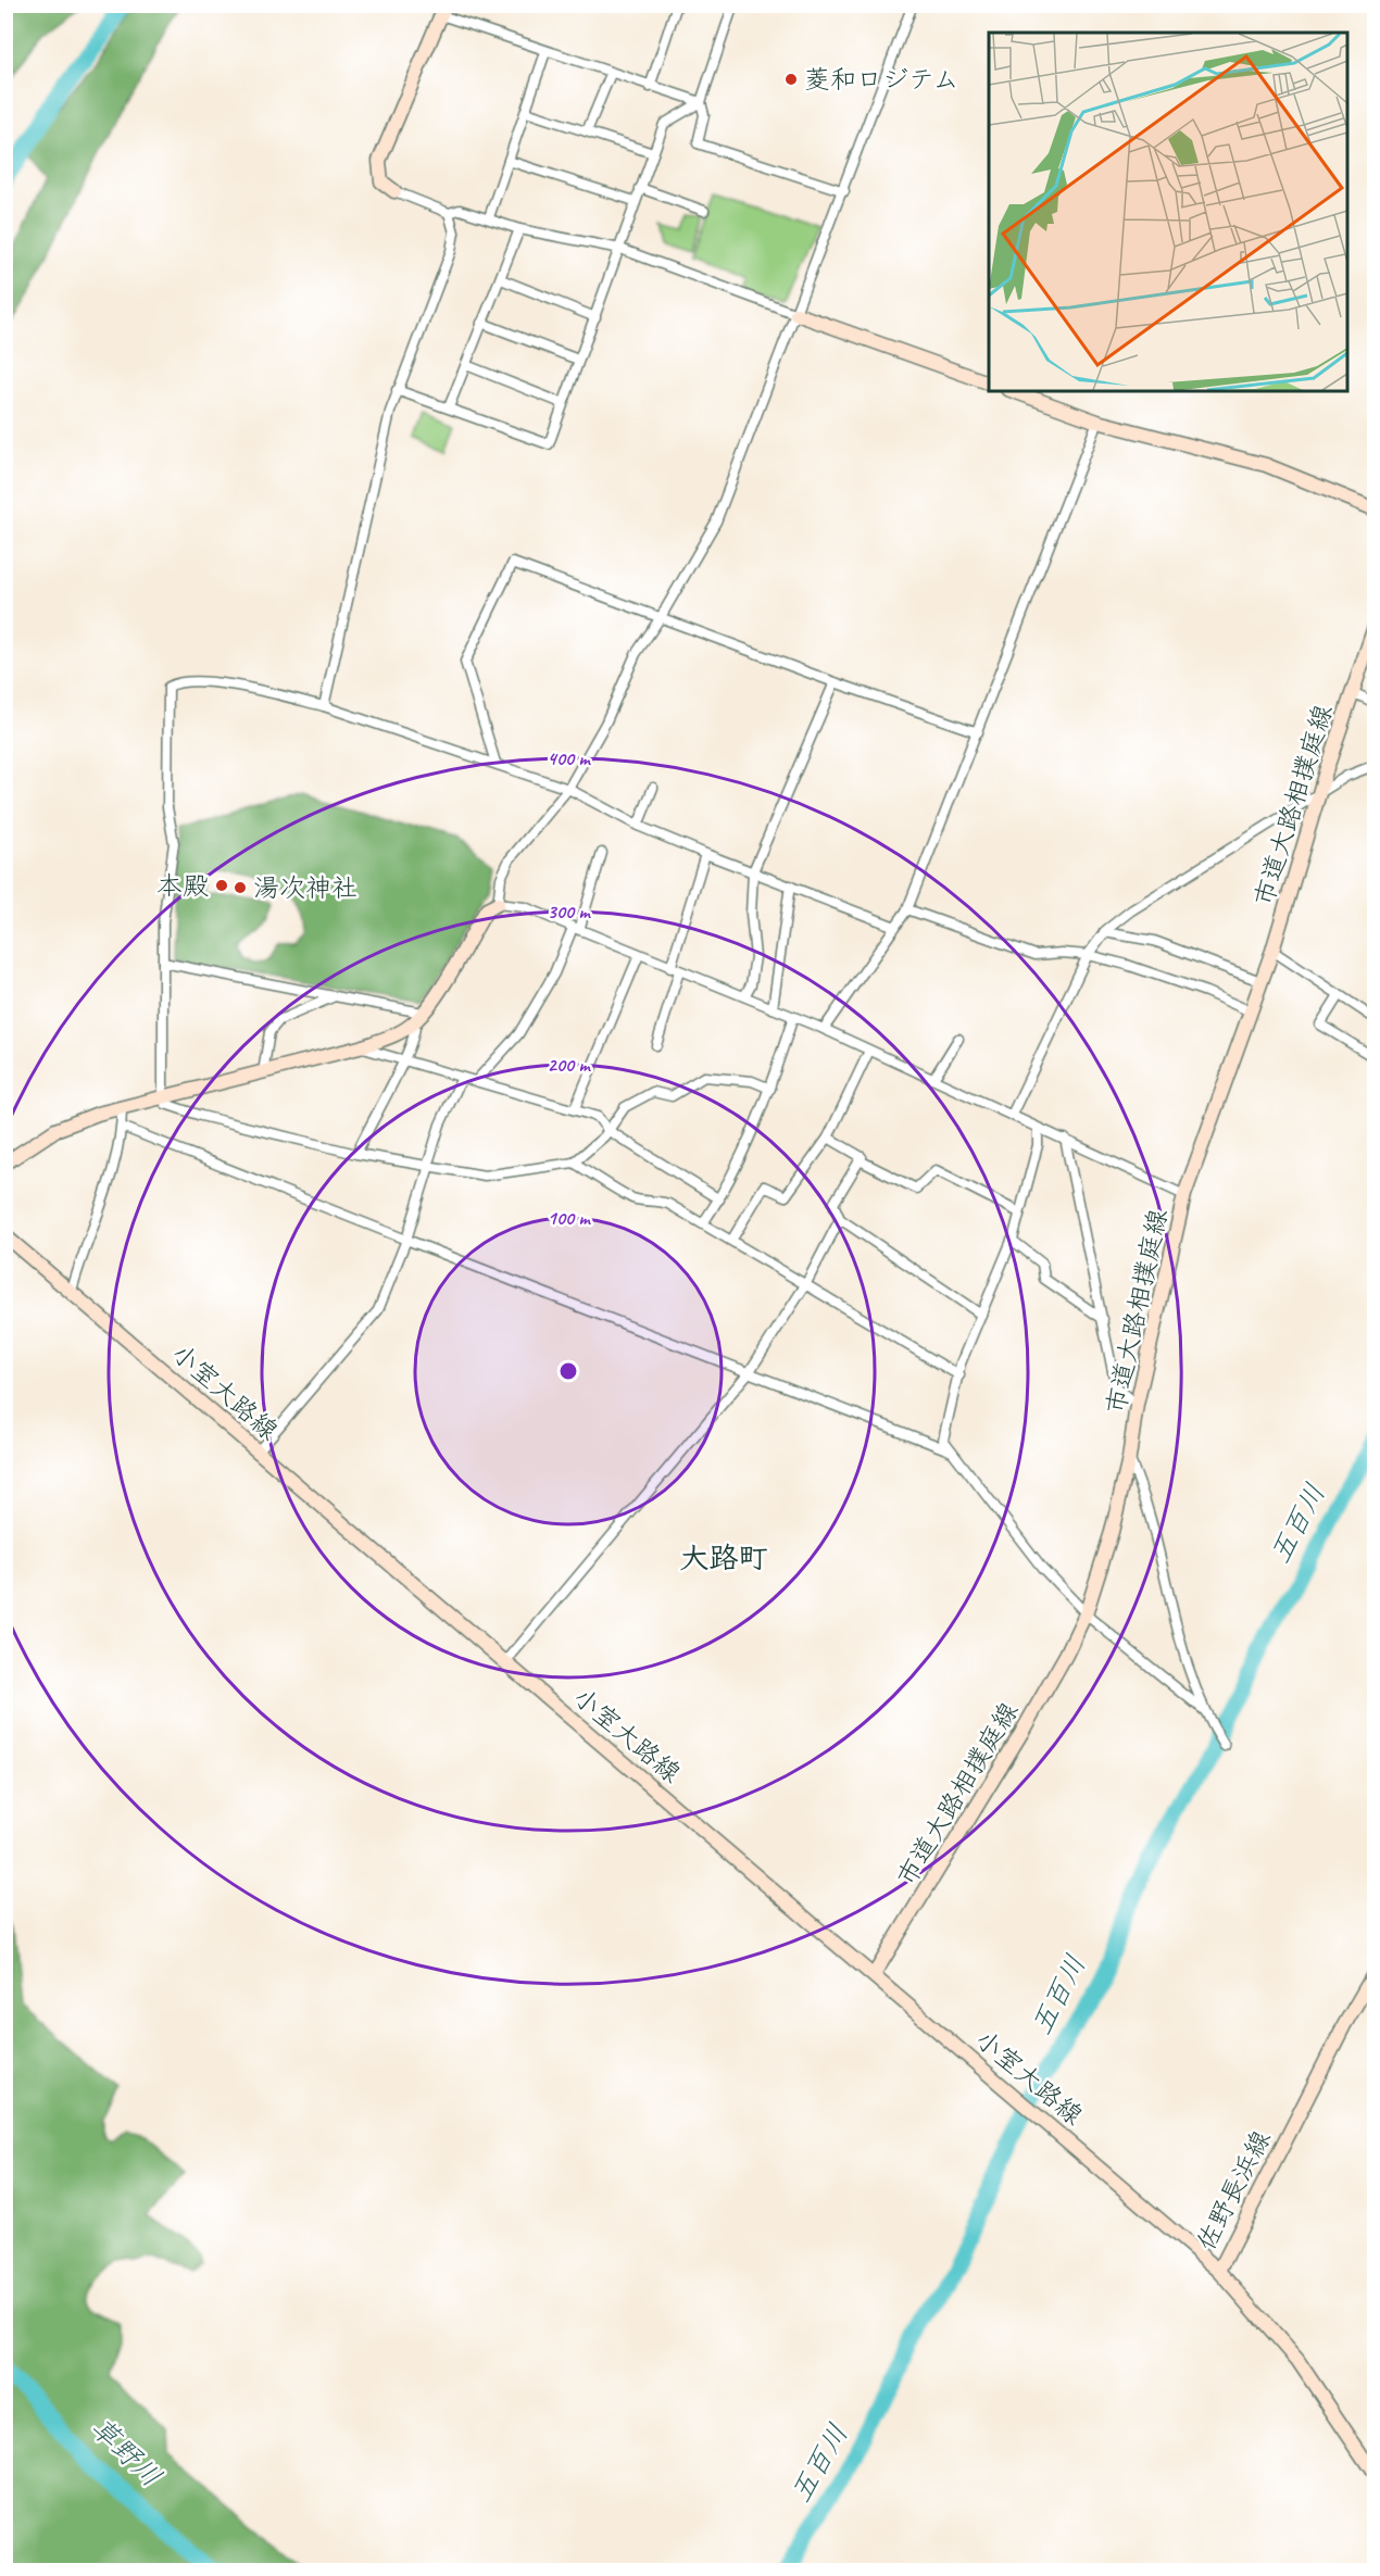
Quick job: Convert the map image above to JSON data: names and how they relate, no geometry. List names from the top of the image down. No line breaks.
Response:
{"streets":{"street":["市道大路相撲庭線","小室大路線","佐野長浜線"]},"crossings":[["市道大路相撲庭線","小室大路線"],["小室大路線","佐野長浜線"]],"districts":["大路町"],"water":["五百川","草野川"],"places":["菱和ロジテム","本殿","湯次神社"],"rings":["400 m","300 m","200 m","100 m"]}
